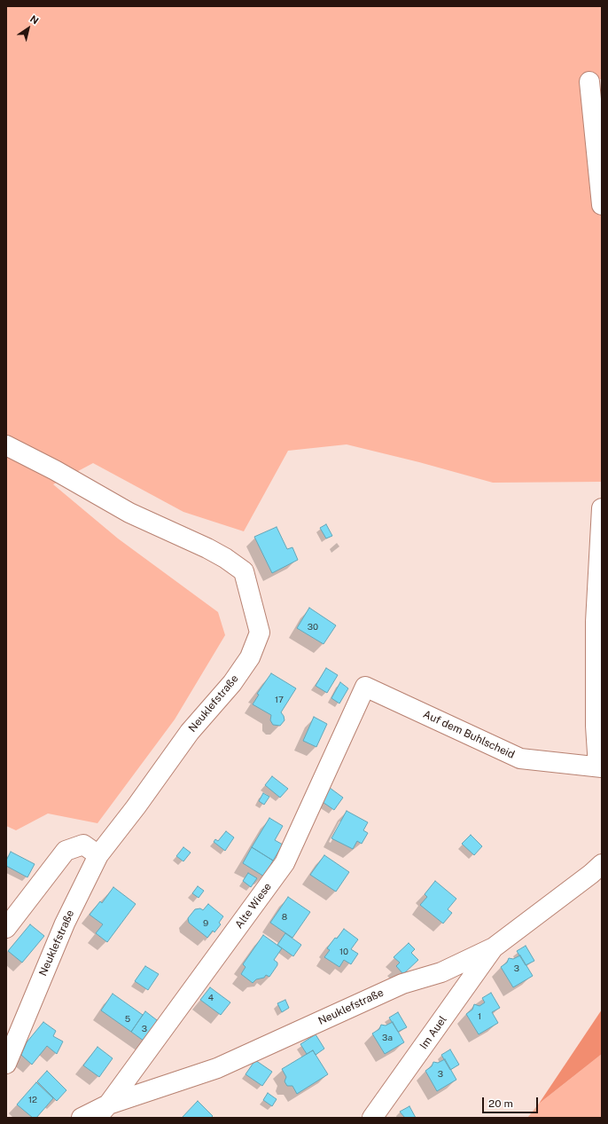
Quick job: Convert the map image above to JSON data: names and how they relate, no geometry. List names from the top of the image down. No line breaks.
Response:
{"streets":{"street":["Neuklefstraße","Auf dem Buhlscheid","Alte Wiese","Im Auel"]},"crossings":[["Neuklefstraße","Alte Wiese"],["Neuklefstraße","Im Auel"],["Auf dem Buhlscheid","Alte Wiese"]],"house_numbers":["30","17","8","9","10","3","4","1","5","3","3a","3","12"],"scale_bar":"20 m","north":"top right"}
